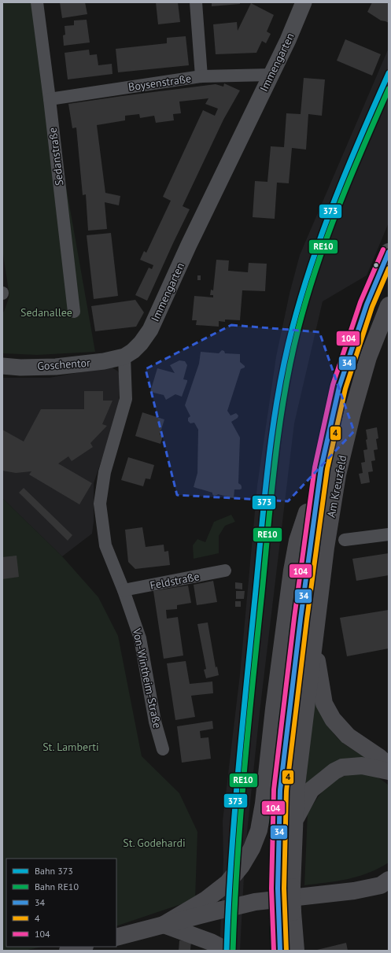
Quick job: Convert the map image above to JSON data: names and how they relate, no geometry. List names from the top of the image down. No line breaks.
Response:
{"streets":{"main road":["Am Kreuzfeld"],"street":["Immengarten","Boysenstraße","Sedanstraße","Goschentor","Feldstraße","Von-Wintheim-Straße"]},"crossings":[["Immengarten","Boysenstraße"],["Immengarten","Goschentor"],["Boysenstraße","Sedanstraße"],["Feldstraße","Von-Wintheim-Straße"]],"parks":["Sedanallee","St. Lamberti","St. Godehardi"],"lines":["rail line 373","rail line RE10","transit line 104","transit line 34","transit line 4"],"legend":["Bahn 373","Bahn RE10","34","4","104"]}
